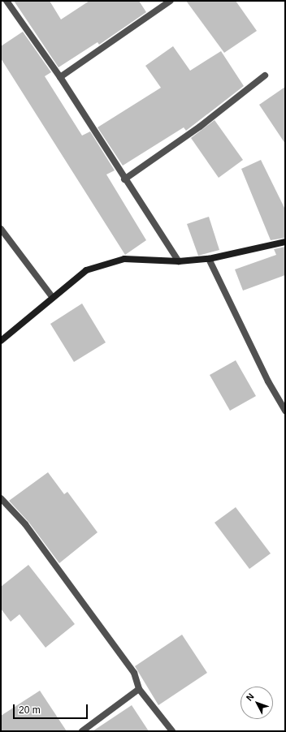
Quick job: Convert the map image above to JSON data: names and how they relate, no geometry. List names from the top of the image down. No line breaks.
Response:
{"scale_bar":"20 m","north":"top left"}
